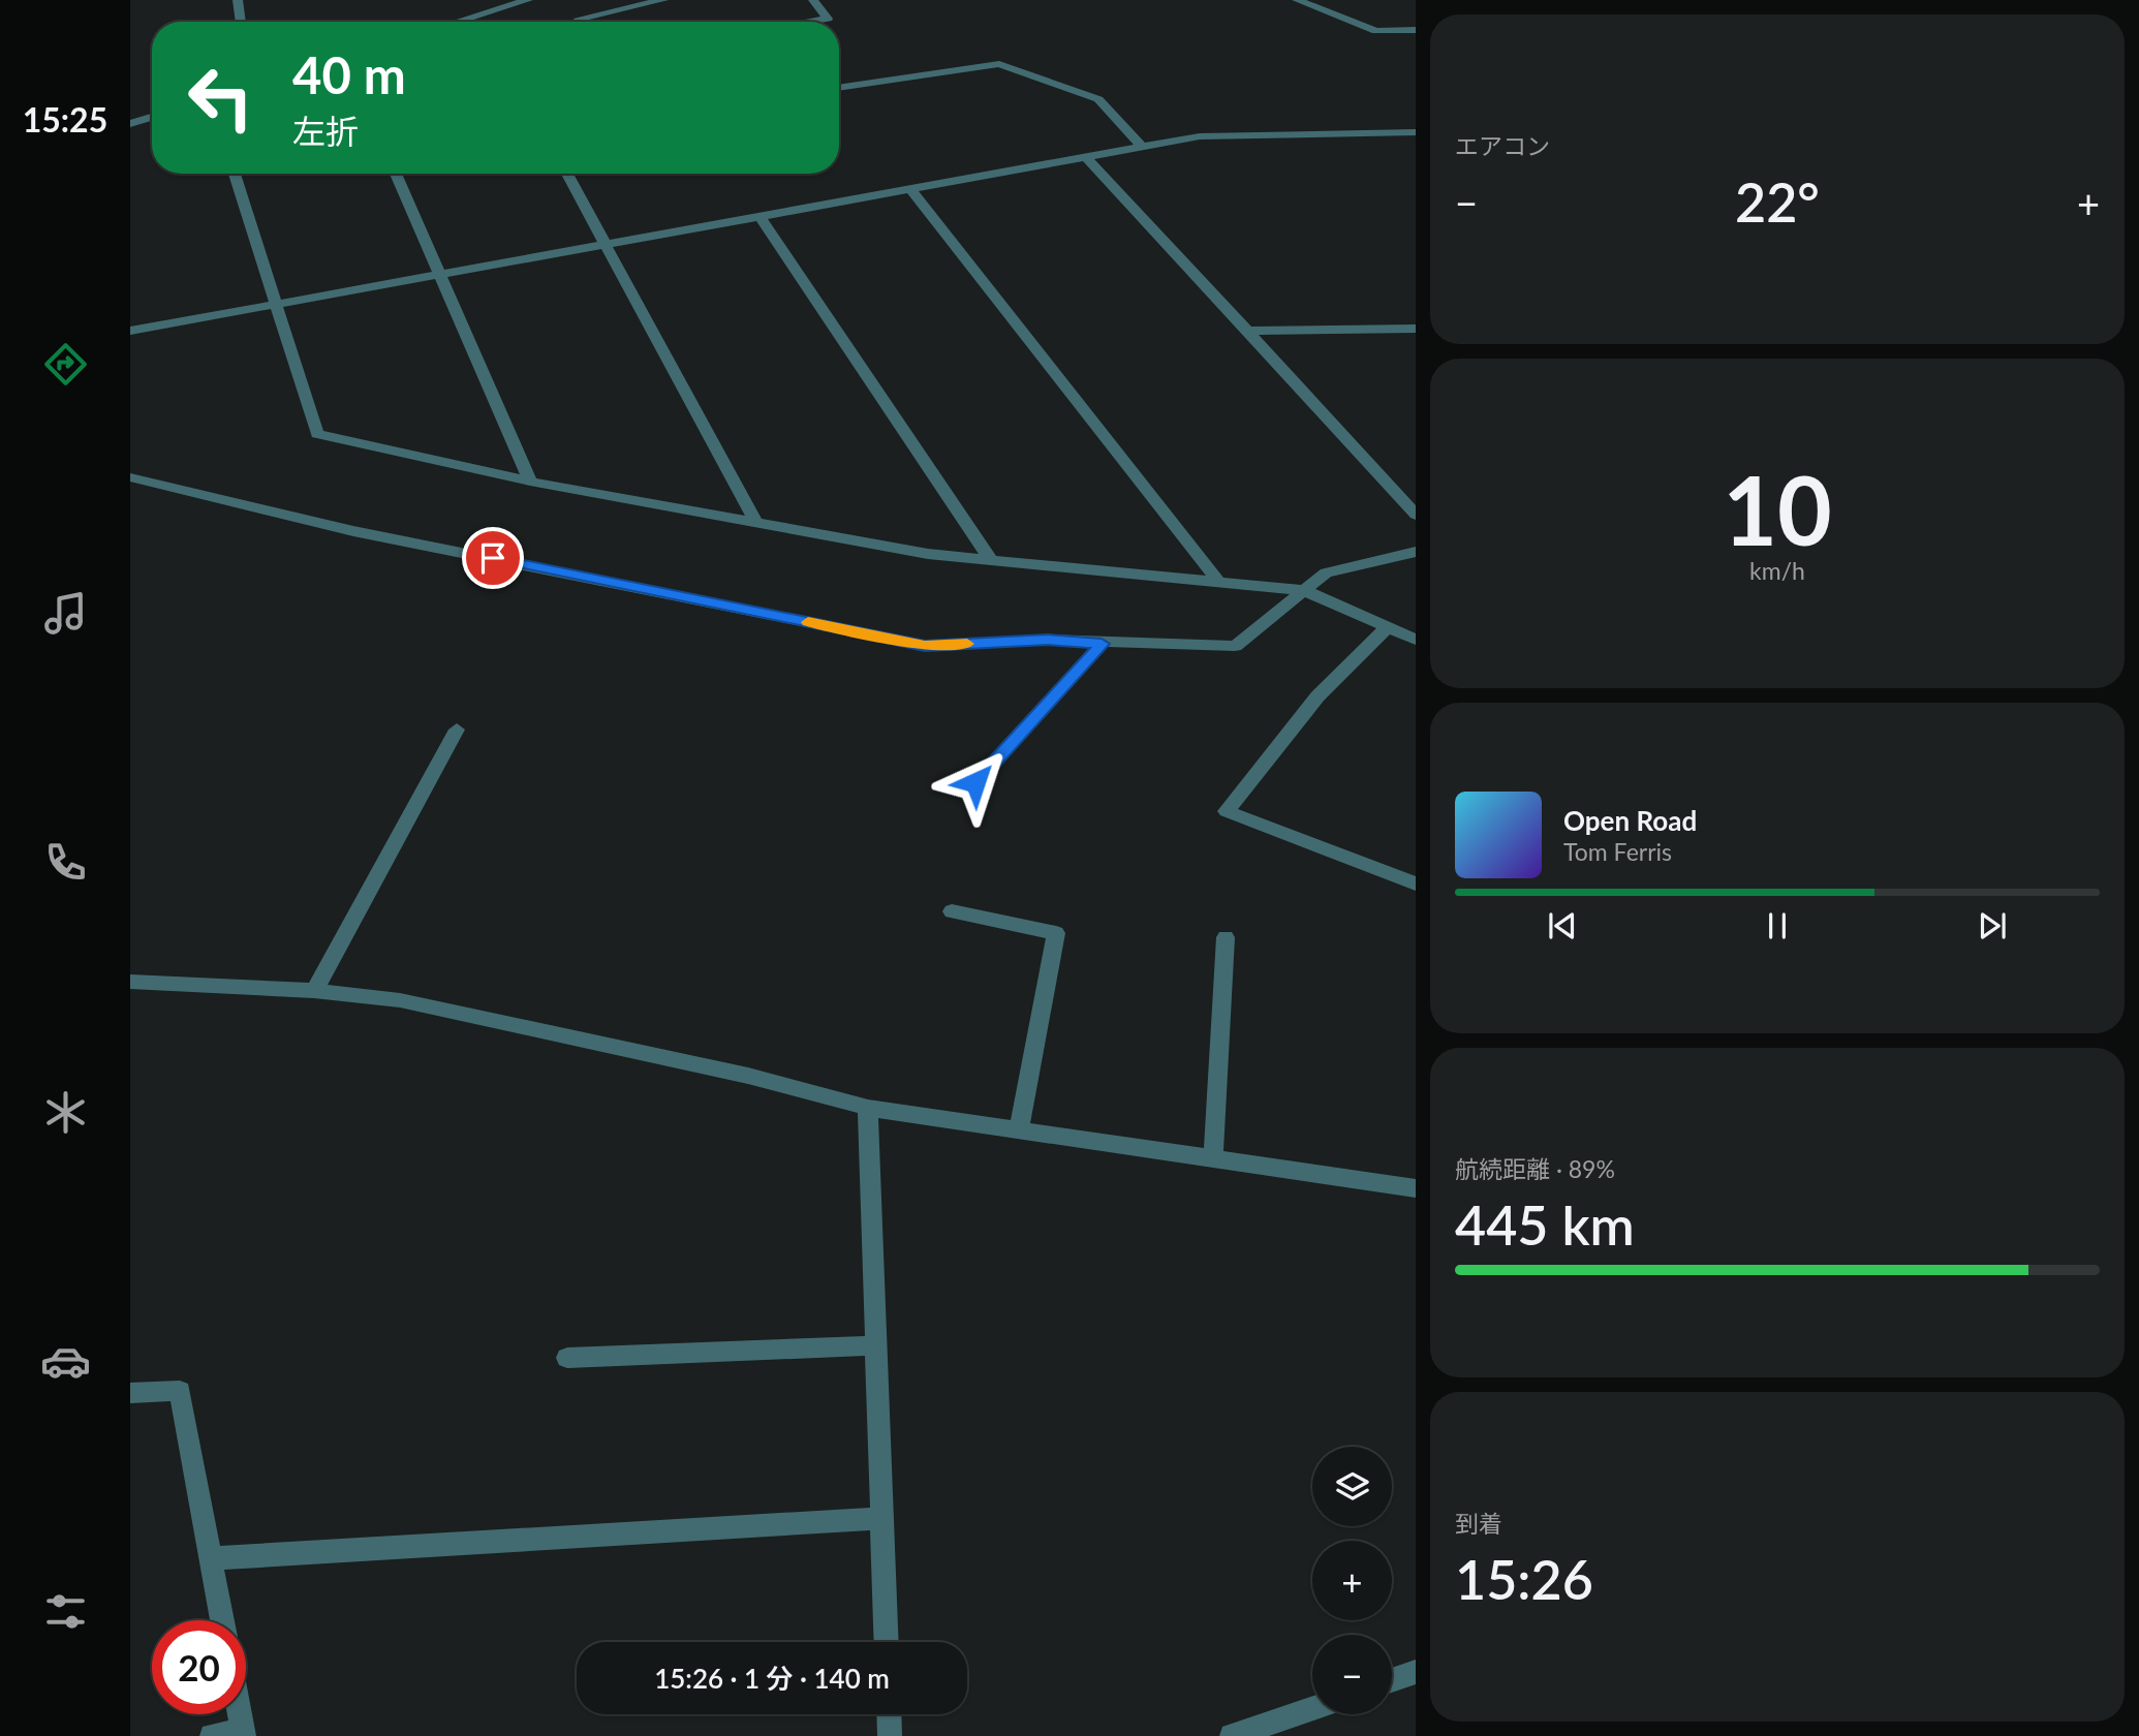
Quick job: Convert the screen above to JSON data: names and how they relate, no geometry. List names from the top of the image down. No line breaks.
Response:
{"page":{"tabs":"15:25","tile":["エアコン",["10","km/h"],["航続距離 · 89%","445 km"],["到着","15:26"]],"turn":["40 m","左折"],"heat":["−","22°","+"],"song":["Open Road","Tom Ferris"],"map_buttons":["+","−"],"limit":"20","trip":"15:26 · 1 分 · 140 m"}}
